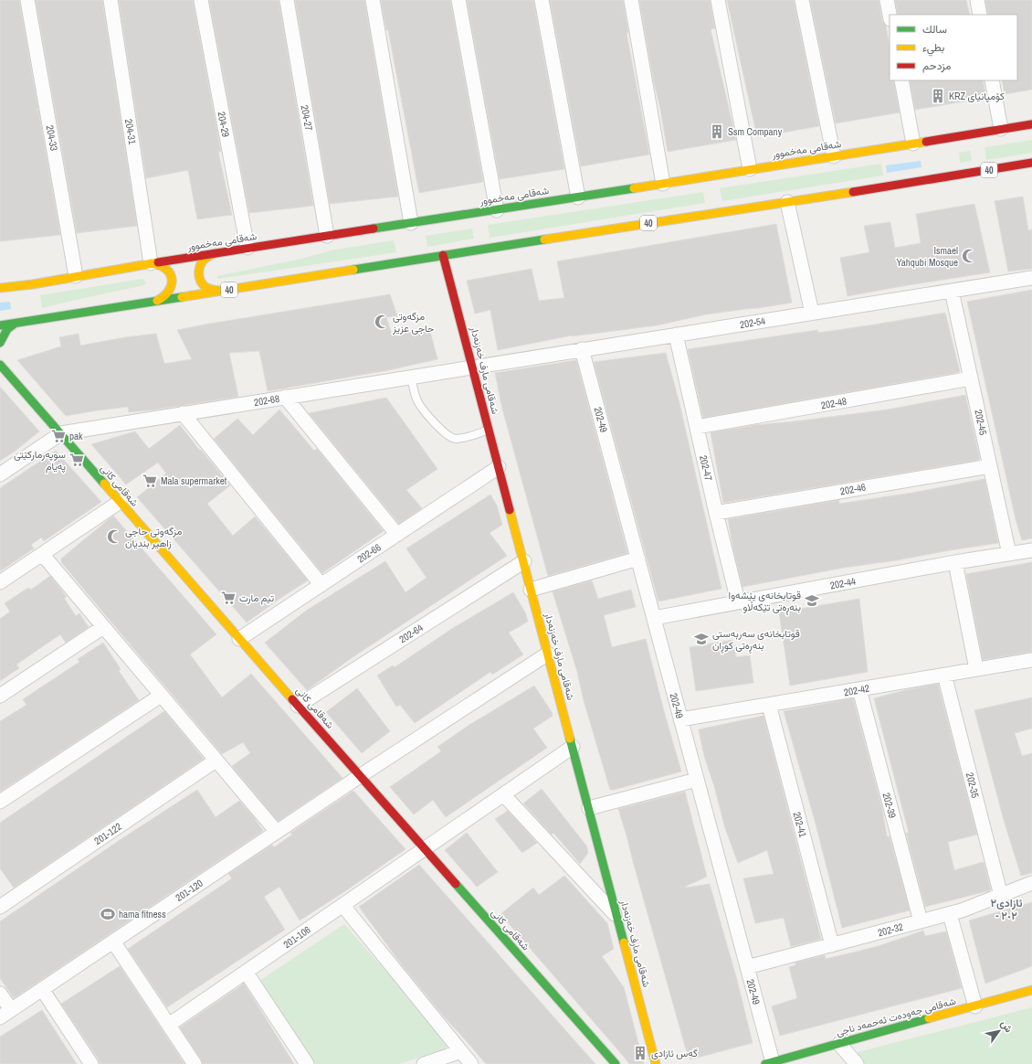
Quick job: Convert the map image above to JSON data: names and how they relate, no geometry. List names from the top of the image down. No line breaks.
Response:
{"streets":{"main road":["شەقامی مەخموور","40","شەقامی مارف خەزنەدار","شەقامی کانی","شەقامی جەودەت ئەحمەد ناجی"],"street":["204-27","204-29","204-31","204-33","202-54","202-68","202-48","202-49","202-45","202-47","202-46","202-66","202-44","202-64","202-42","202-35","202-39","202-41","201-122","201-120","202-32","201-106"]},"crossings":[["204-27","شەقامی مەخموور"],["204-29","شەقامی مەخموور"],["204-31","شەقامی مەخموور"],["204-33","شەقامی مەخموور"],["40","شەقامی مارف خەزنەدار"],["202-54","شەقامی مارف خەزنەدار"],["202-54","202-68"],["202-54","202-49"],["202-54","202-45"],["202-54","202-47"],["شەقامی مارف خەزنەدار","202-68"],["شەقامی مارف خەزنەدار","202-66"],["شەقامی مارف خەزنەدار","202-64"],["شەقامی مارف خەزنەدار","201-120"],["شەقامی مارف خەزنەدار","201-106"],["202-68","شەقامی کانی"],["202-48","202-45"],["202-48","202-47"],["202-49","202-44"],["202-49","202-42"],["202-49","202-32"],["202-49","شەقامی جەودەت ئەحمەد ناجی"],["202-45","202-46"],["202-45","202-44"],["202-47","202-46"],["202-47","202-44"],["شەقامی کانی","202-66"],["شەقامی کانی","202-64"],["شەقامی کانی","201-120"],["شەقامی کانی","201-106"],["202-42","202-35"],["202-42","202-39"],["202-42","202-41"],["202-35","202-32"],["202-39","202-32"],["202-41","202-32"]],"districts":["ئازادی٢ - ٢٠٢"],"places":{"building":["KRZ كۆمپانیای","Ssm Company","گەس ئازادی"],"mosque":["Ismael Yahqubi Mosque","مزگەوتی حاجی عزیز","مزگەوتی حاجی زاهیر بندیان"],"supermarket":["pak","سوپەرماركێتی پەیام","Mala supermarket","تيم مارت"],"school or university":["قوتابخانەی پێشەوا بنەڕەتی تێکەڵاو","قوتابخانەی سەربەستی بنەڕەتی کوڕان"],"sports":["hama fitness"]},"legend":["سالك","بطيء","مزدحم"],"north":"top right"}
